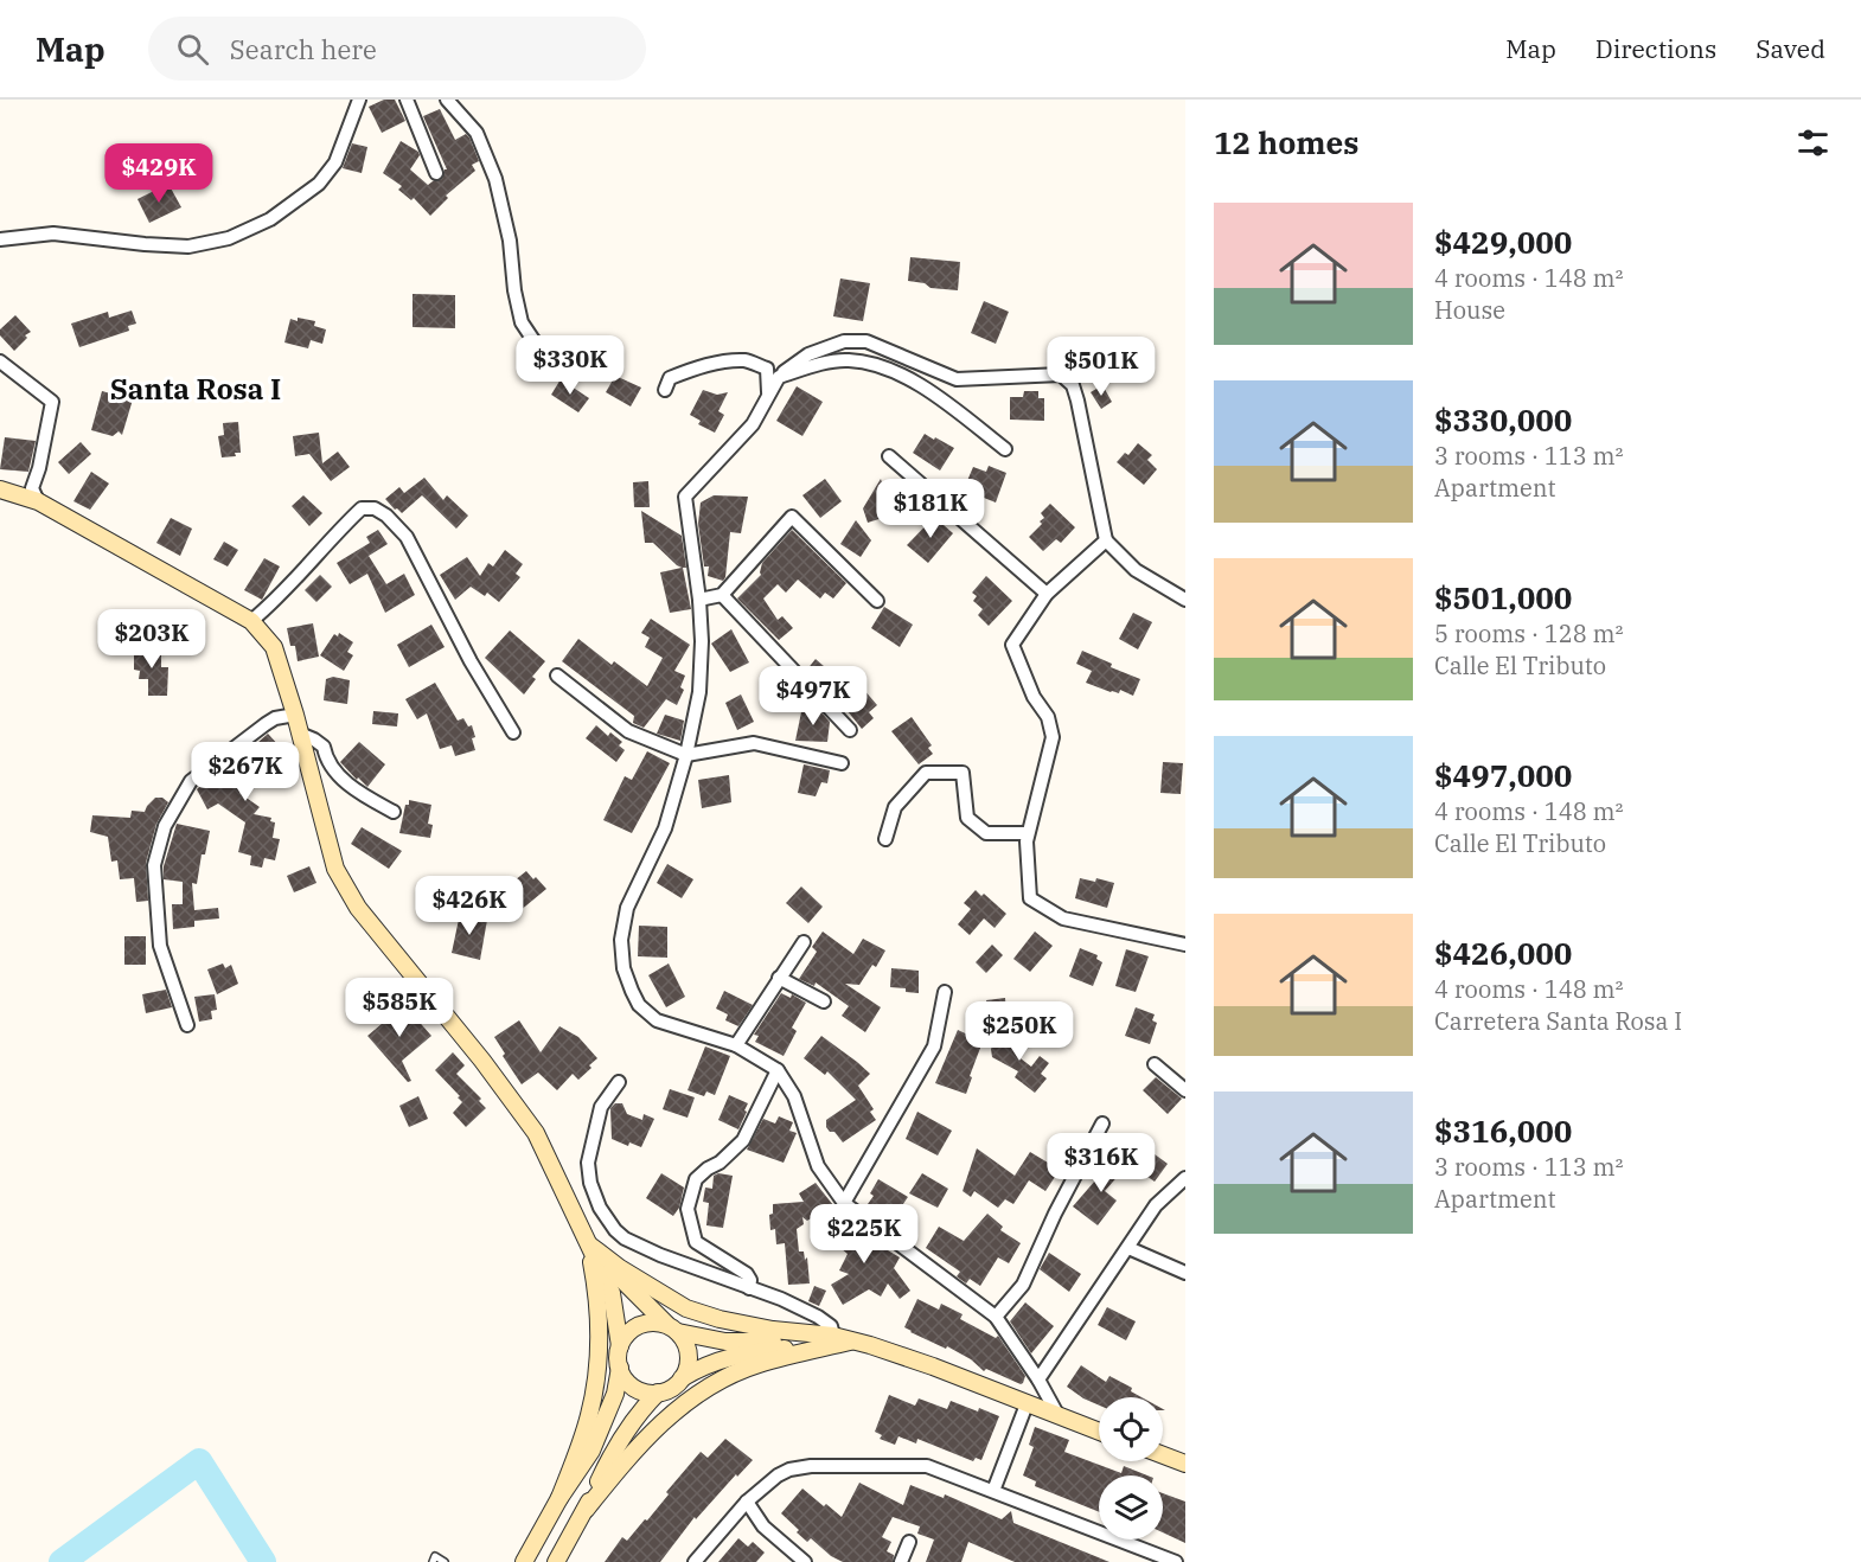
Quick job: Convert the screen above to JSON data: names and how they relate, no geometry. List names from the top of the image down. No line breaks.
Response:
{"districts":["Santa Rosa I"],"page":{"header":"Map","search":"Search here","nav":["Map","Directions","Saved"],"heading":"12 homes","price":["$429K","$330K","$501K","$181K","$203K","$497K","$267K","$426K","$585K","$250K","$316K","$225K"],"list":[{"name":"$429,000","note":"4 rooms · 148 m² · House"},{"name":"$330,000","note":"3 rooms · 113 m² · Apartment"},{"name":"$501,000","note":"5 rooms · 128 m² · Calle El Tributo"},{"name":"$497,000","note":"4 rooms · 148 m² · Calle El Tributo"},{"name":"$426,000","note":"4 rooms · 148 m² · Carretera Santa Rosa I"},{"name":"$316,000","note":"3 rooms · 113 m² · Apartment"}]}}
